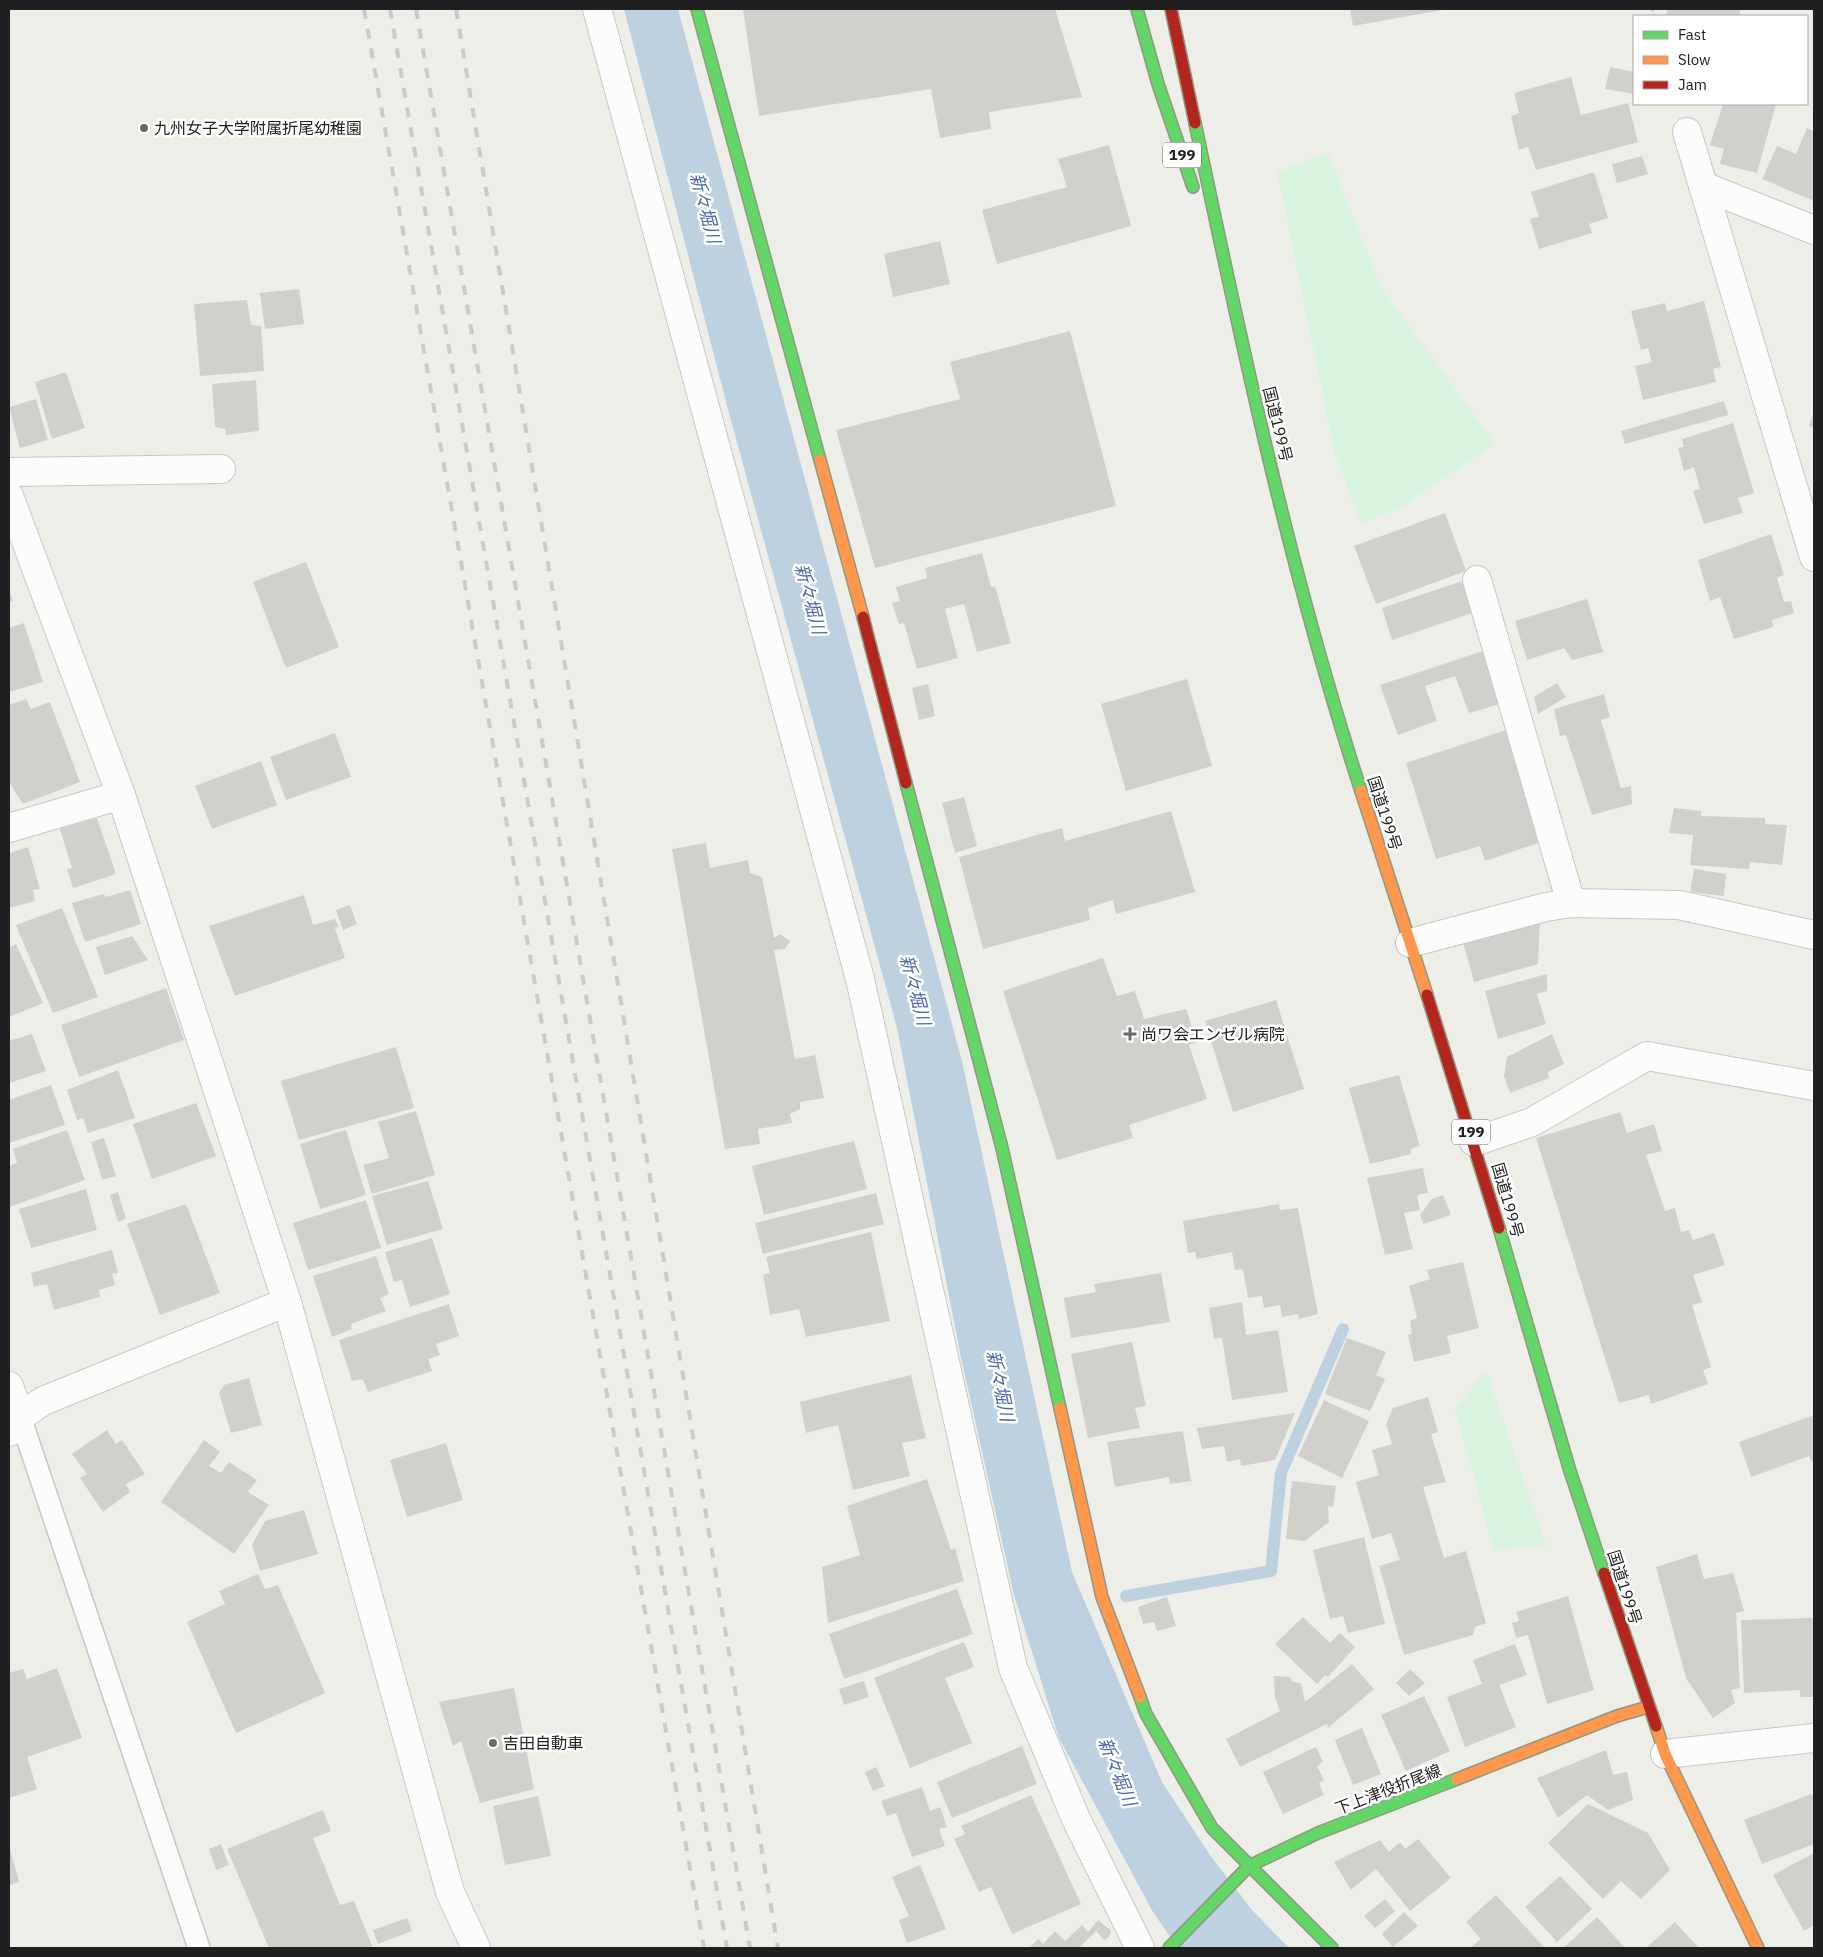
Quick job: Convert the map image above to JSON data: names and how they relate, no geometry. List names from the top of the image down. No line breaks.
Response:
{"streets":{"main road":["199","国道199号","下上津役折尾線"]},"crossings":[["国道199号","下上津役折尾線"]],"water":["新々堀川"],"places":{"other":["九州女子大学附属折尾幼稚園","吉田自動車"],"health":["尚ワ会エンゼル病院"]},"legend":["Fast","Slow","Jam"]}
